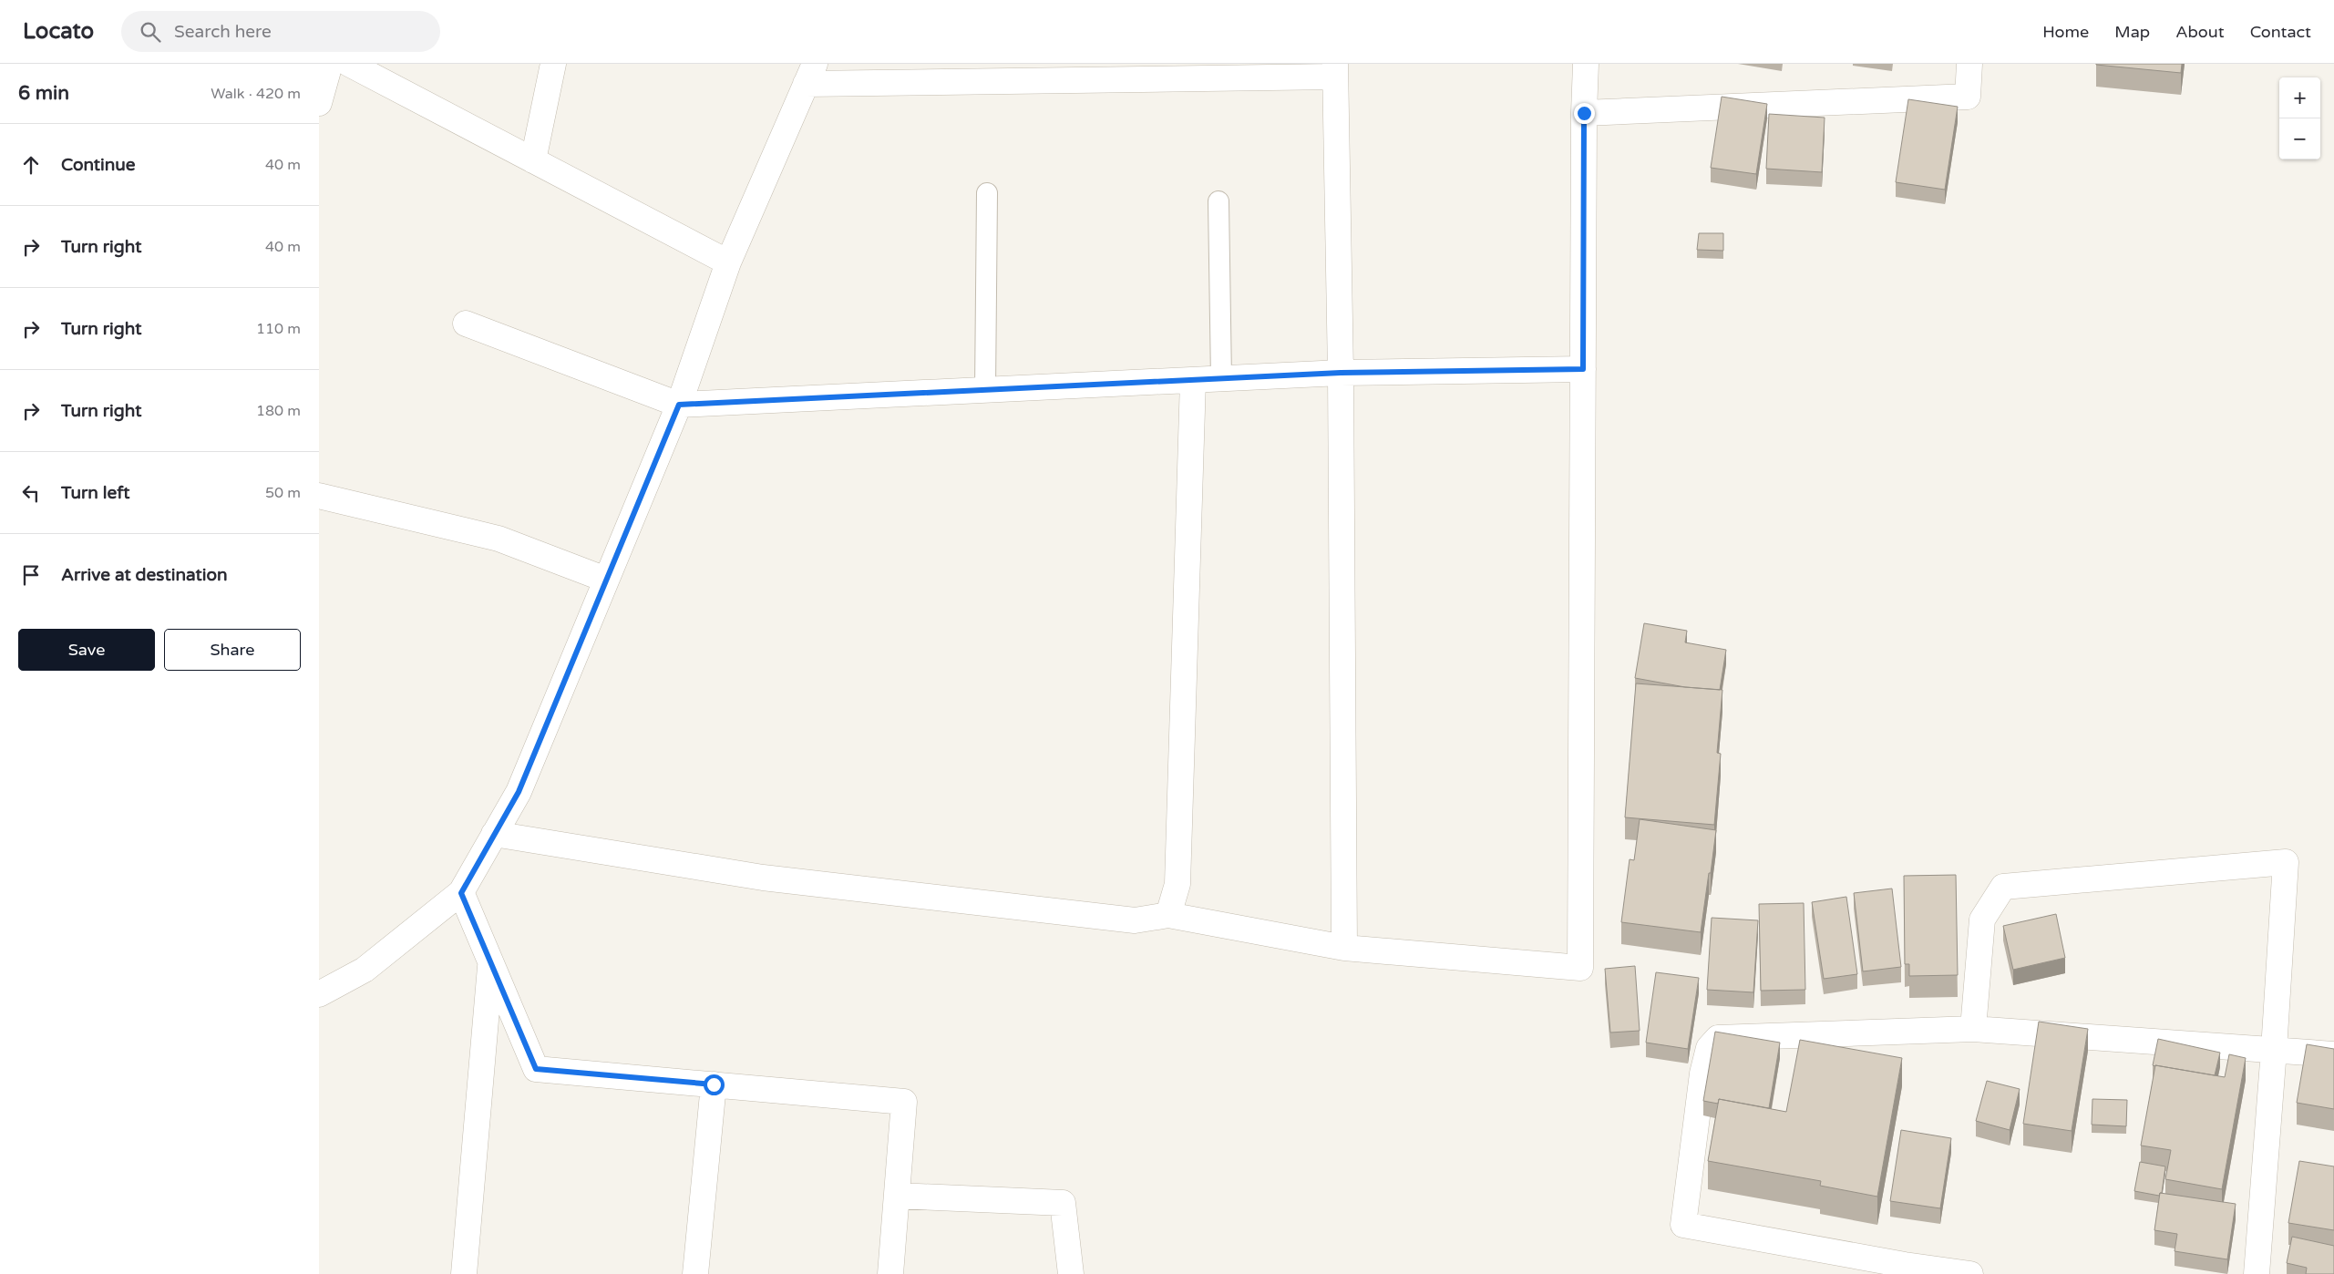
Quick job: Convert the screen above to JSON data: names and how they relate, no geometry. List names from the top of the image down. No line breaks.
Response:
{"page":{"header":"Locato","search":"Search here","nav":["Home","Map","About","Contact"],"heading":["6 min","Walk · 420 m"],"map_buttons":["+","−"],"list":[["Continue","40 m"],["Turn right","40 m"],["Turn right","110 m"],["Turn right","180 m"],["Turn left","50 m"],"Arrive at destination"],"buttons":["Save","Share"]}}
